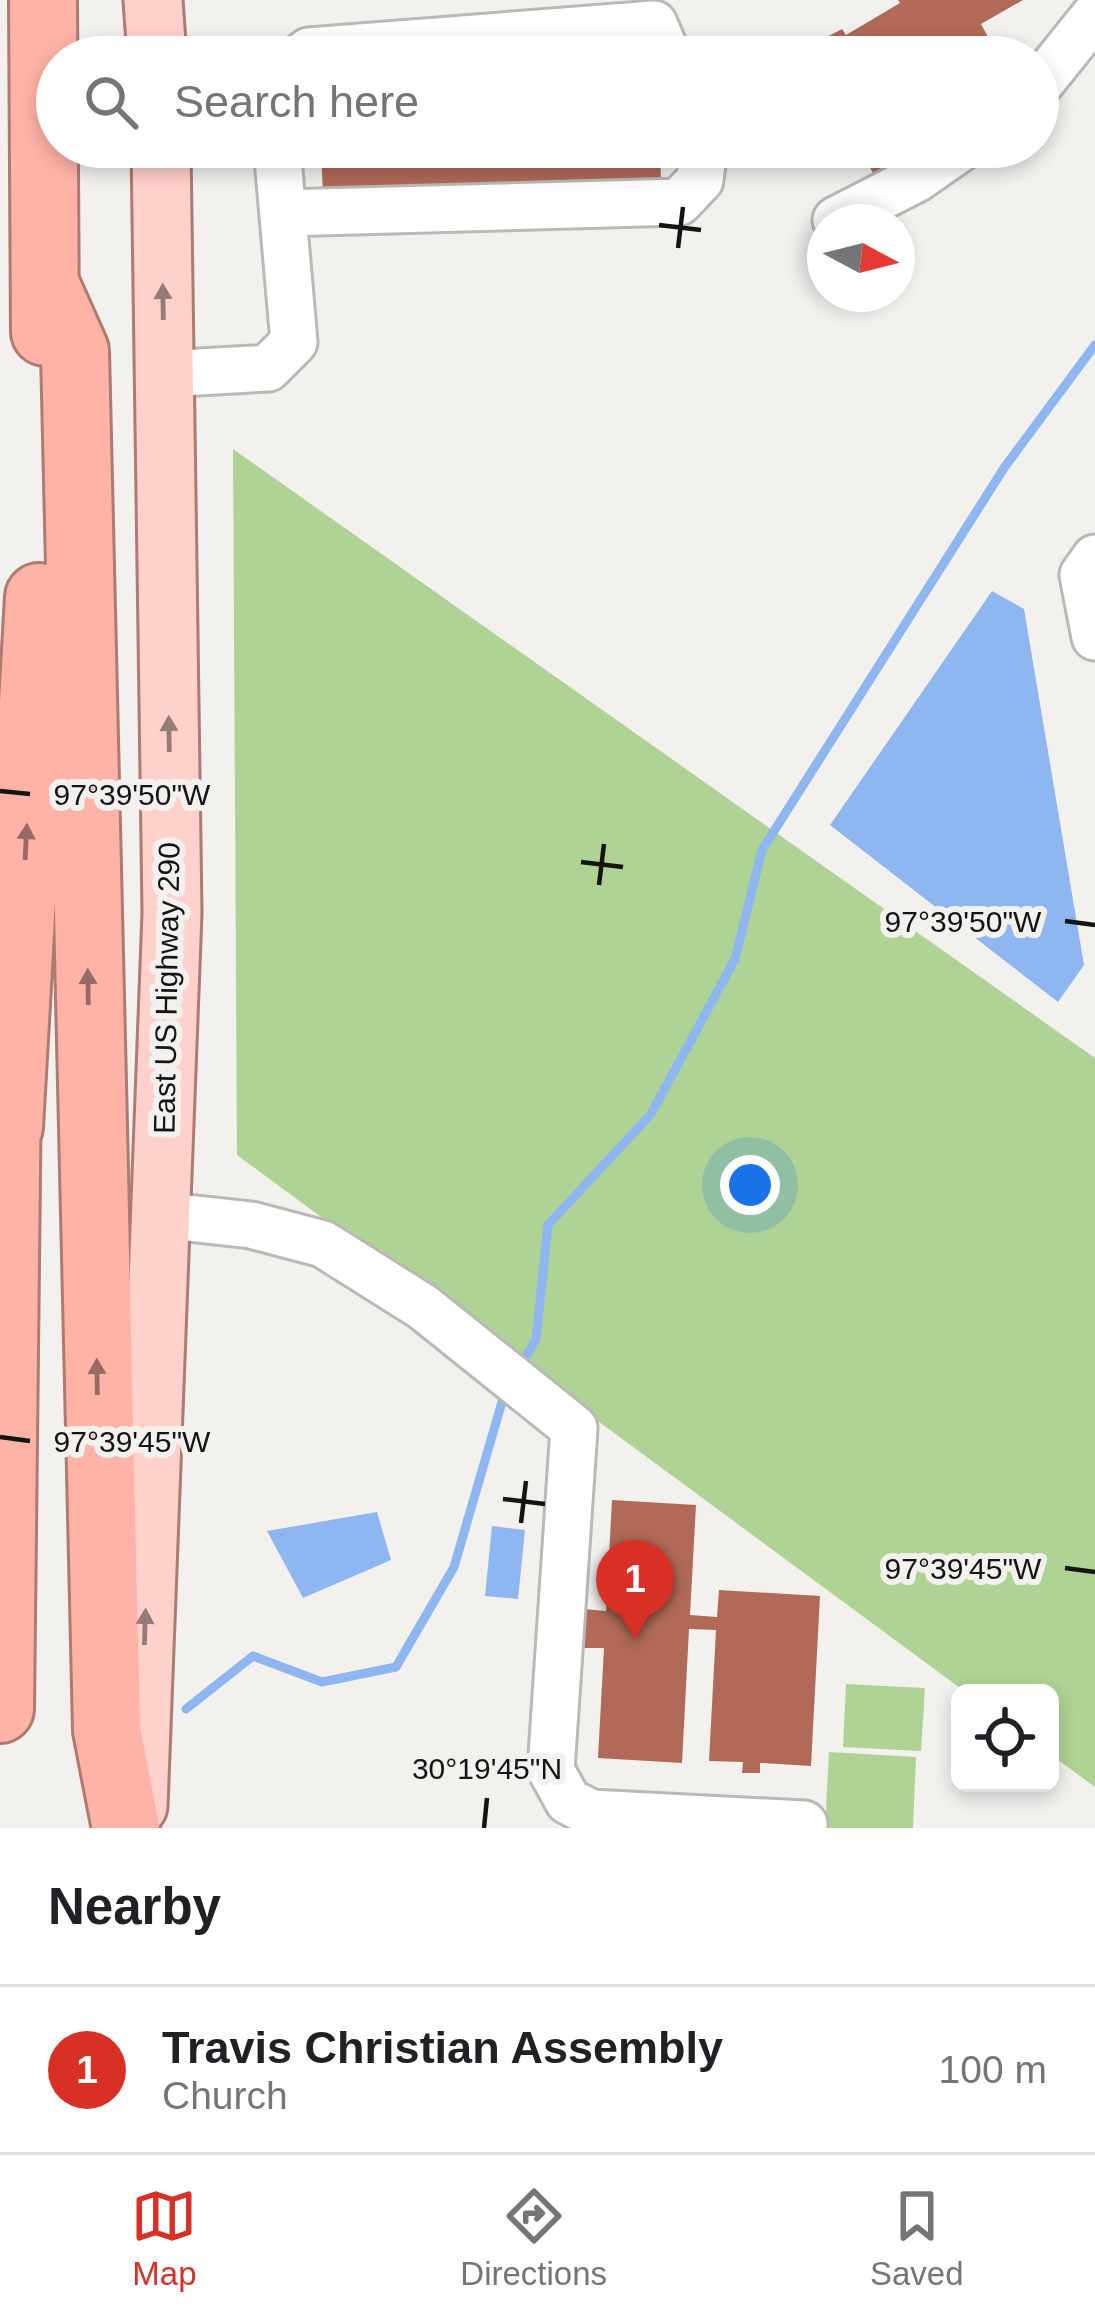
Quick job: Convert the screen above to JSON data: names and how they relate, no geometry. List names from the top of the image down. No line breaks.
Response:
{"streets":{"main road":["East US Highway 290"]},"one_way":["East US Highway 290"],"north":"right","page":{"search":"Search here","pins":"1","heading":"Nearby","list":[{"mark":"1","name":"Travis Christian Assembly","note":"Church","value":"100 m"}],"nav":["Map","Directions","Saved"]},"coordinates":["97°39'50\"W","97°39'45\"W","30°19'45\"N"]}
